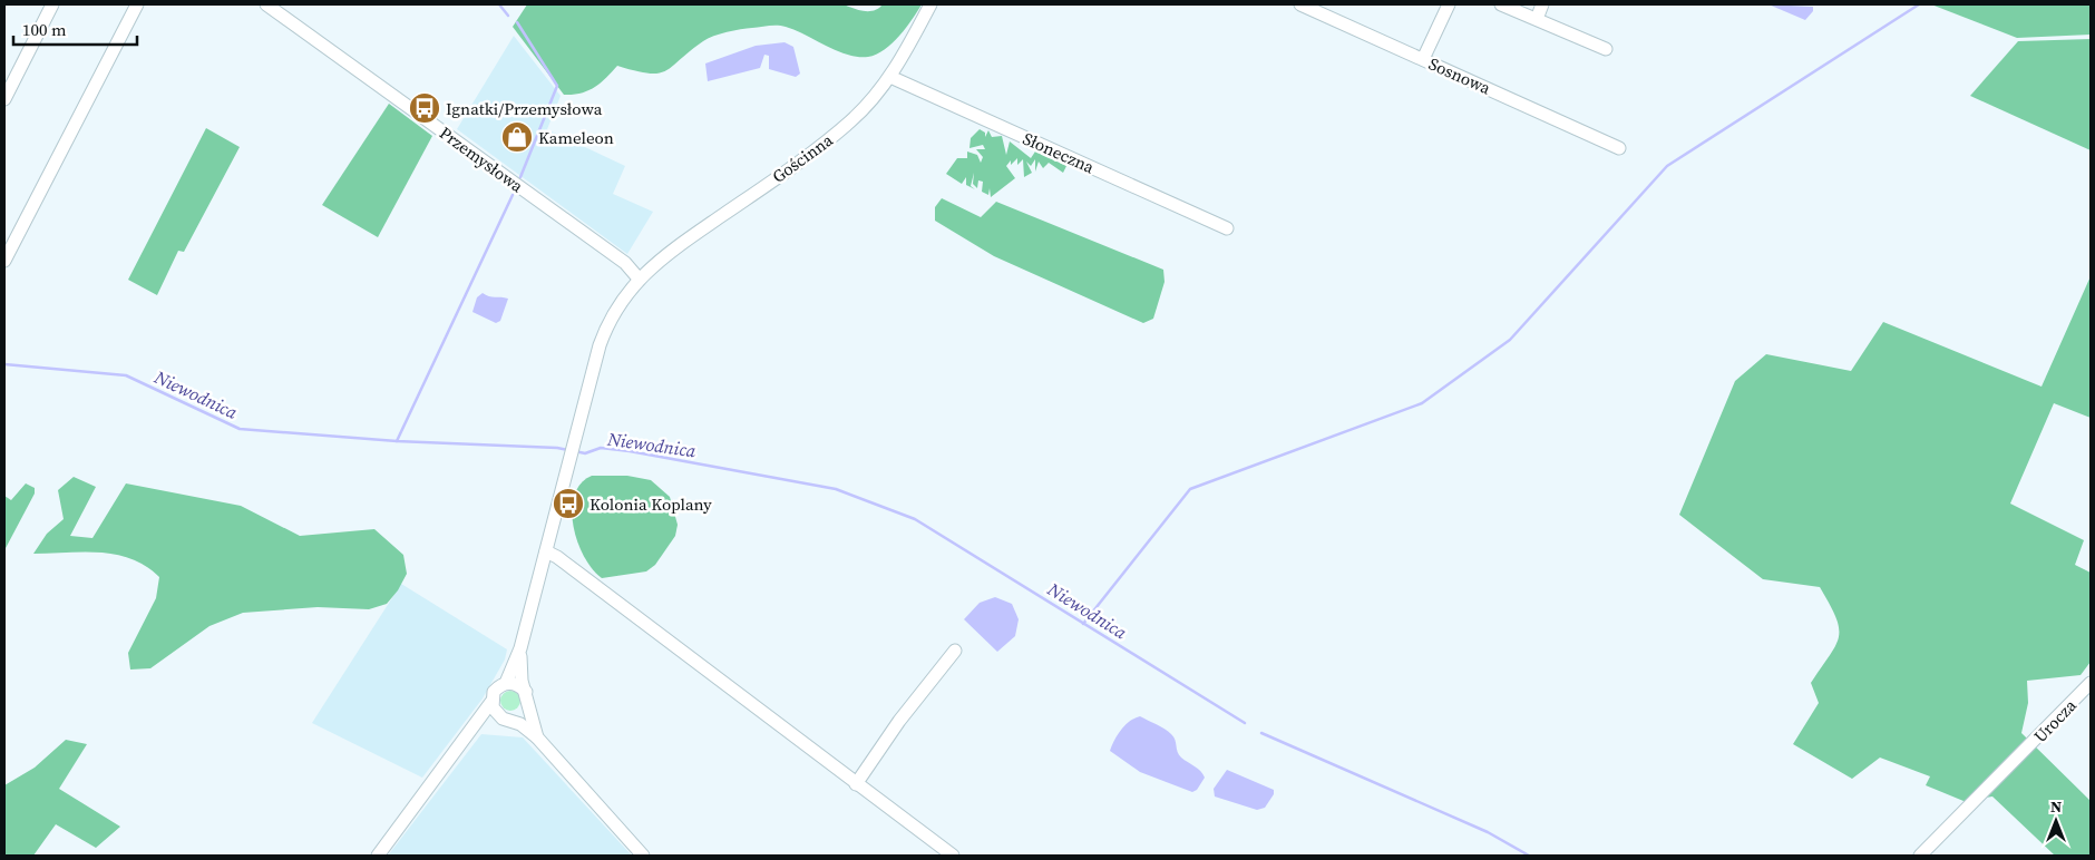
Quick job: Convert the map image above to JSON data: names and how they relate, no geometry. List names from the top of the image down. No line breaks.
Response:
{"streets":{"street":["Sosnowa","Słoneczna","Gościnna","Przemysłowa","Urocza"]},"crossings":[["Słoneczna","Gościnna"],["Gościnna","Przemysłowa"]],"water":["Niewodnica"],"places":{"bus stop":["Ignatki/Przemysłowa","Kolonia Koplany"],"shop":["Kameleon"]},"scale_bar":"100 m","north":"top"}
